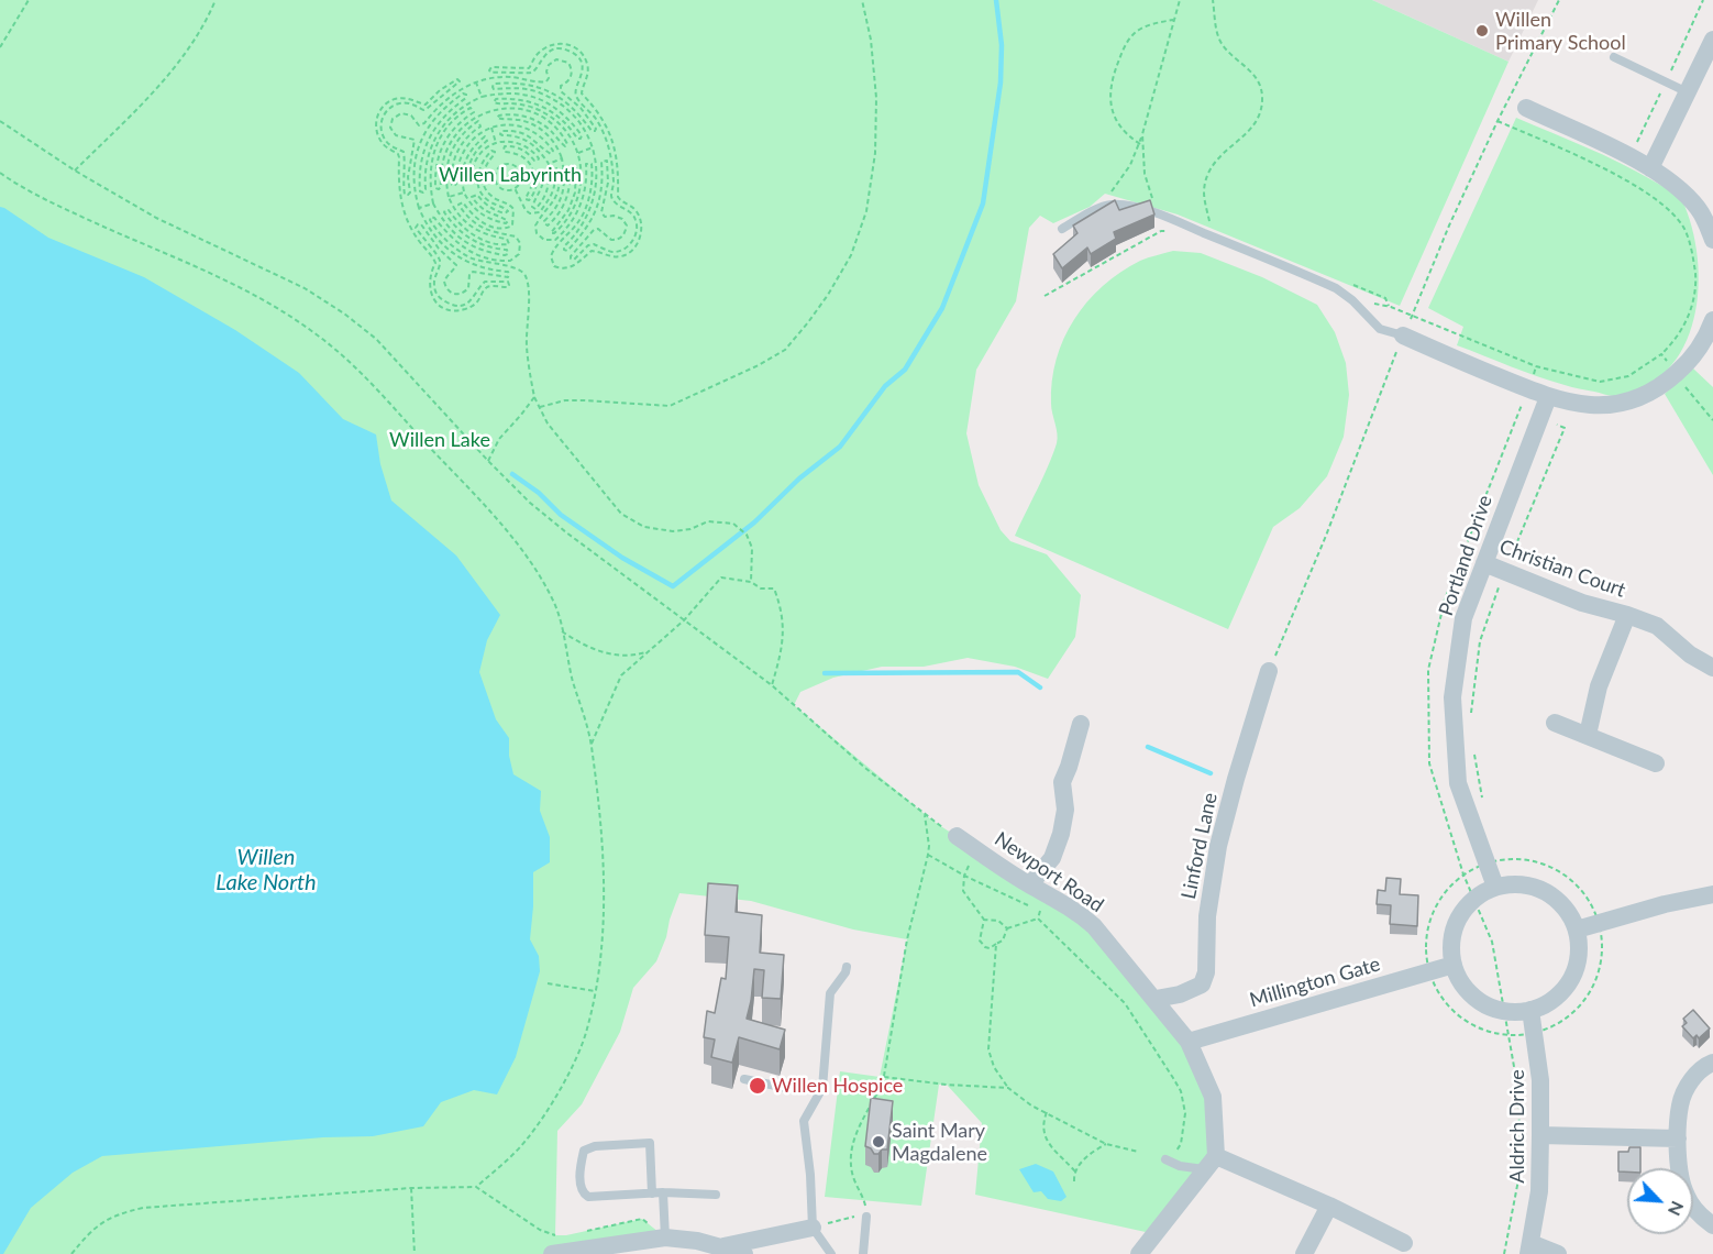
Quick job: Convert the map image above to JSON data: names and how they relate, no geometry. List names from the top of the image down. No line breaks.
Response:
{"streets":{"street":["Portland Drive","Christian Court","Linford Lane","Newport Road","Millington Gate","Aldrich Drive"]},"crossings":[["Portland Drive","Christian Court"],["Portland Drive","Millington Gate"],["Portland Drive","Aldrich Drive"],["Linford Lane","Newport Road"],["Newport Road","Millington Gate"],["Millington Gate","Aldrich Drive"]],"water":["Willen Lake North"],"parks":["Willen Labyrinth","Willen Lake"],"places":["Willen Primary School","Willen Hospice","Saint Mary Magdalene"],"north":"bottom right"}
